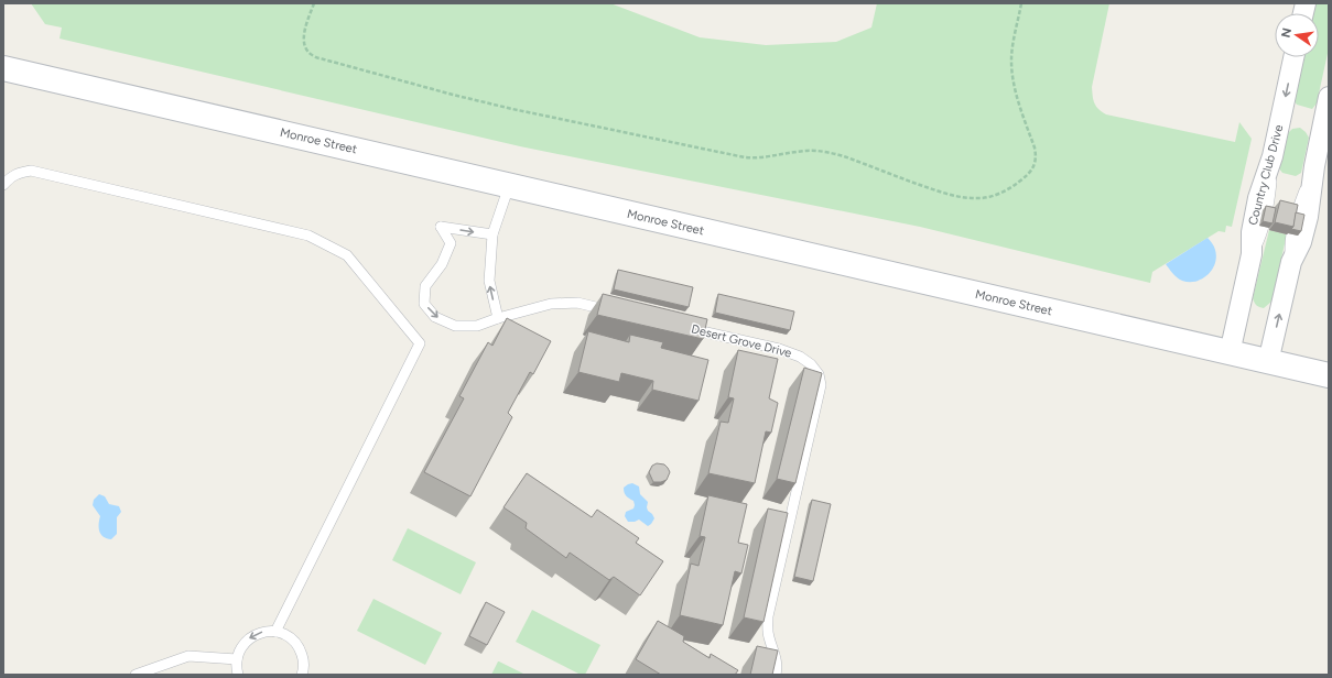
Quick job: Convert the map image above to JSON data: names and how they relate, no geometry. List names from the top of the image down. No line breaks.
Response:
{"streets":{"main road":["Monroe Street"],"street":["Country Club Drive"],"lane":["Desert Grove Drive"]},"crossings":[["Monroe Street","Country Club Drive"]],"north":"left"}
